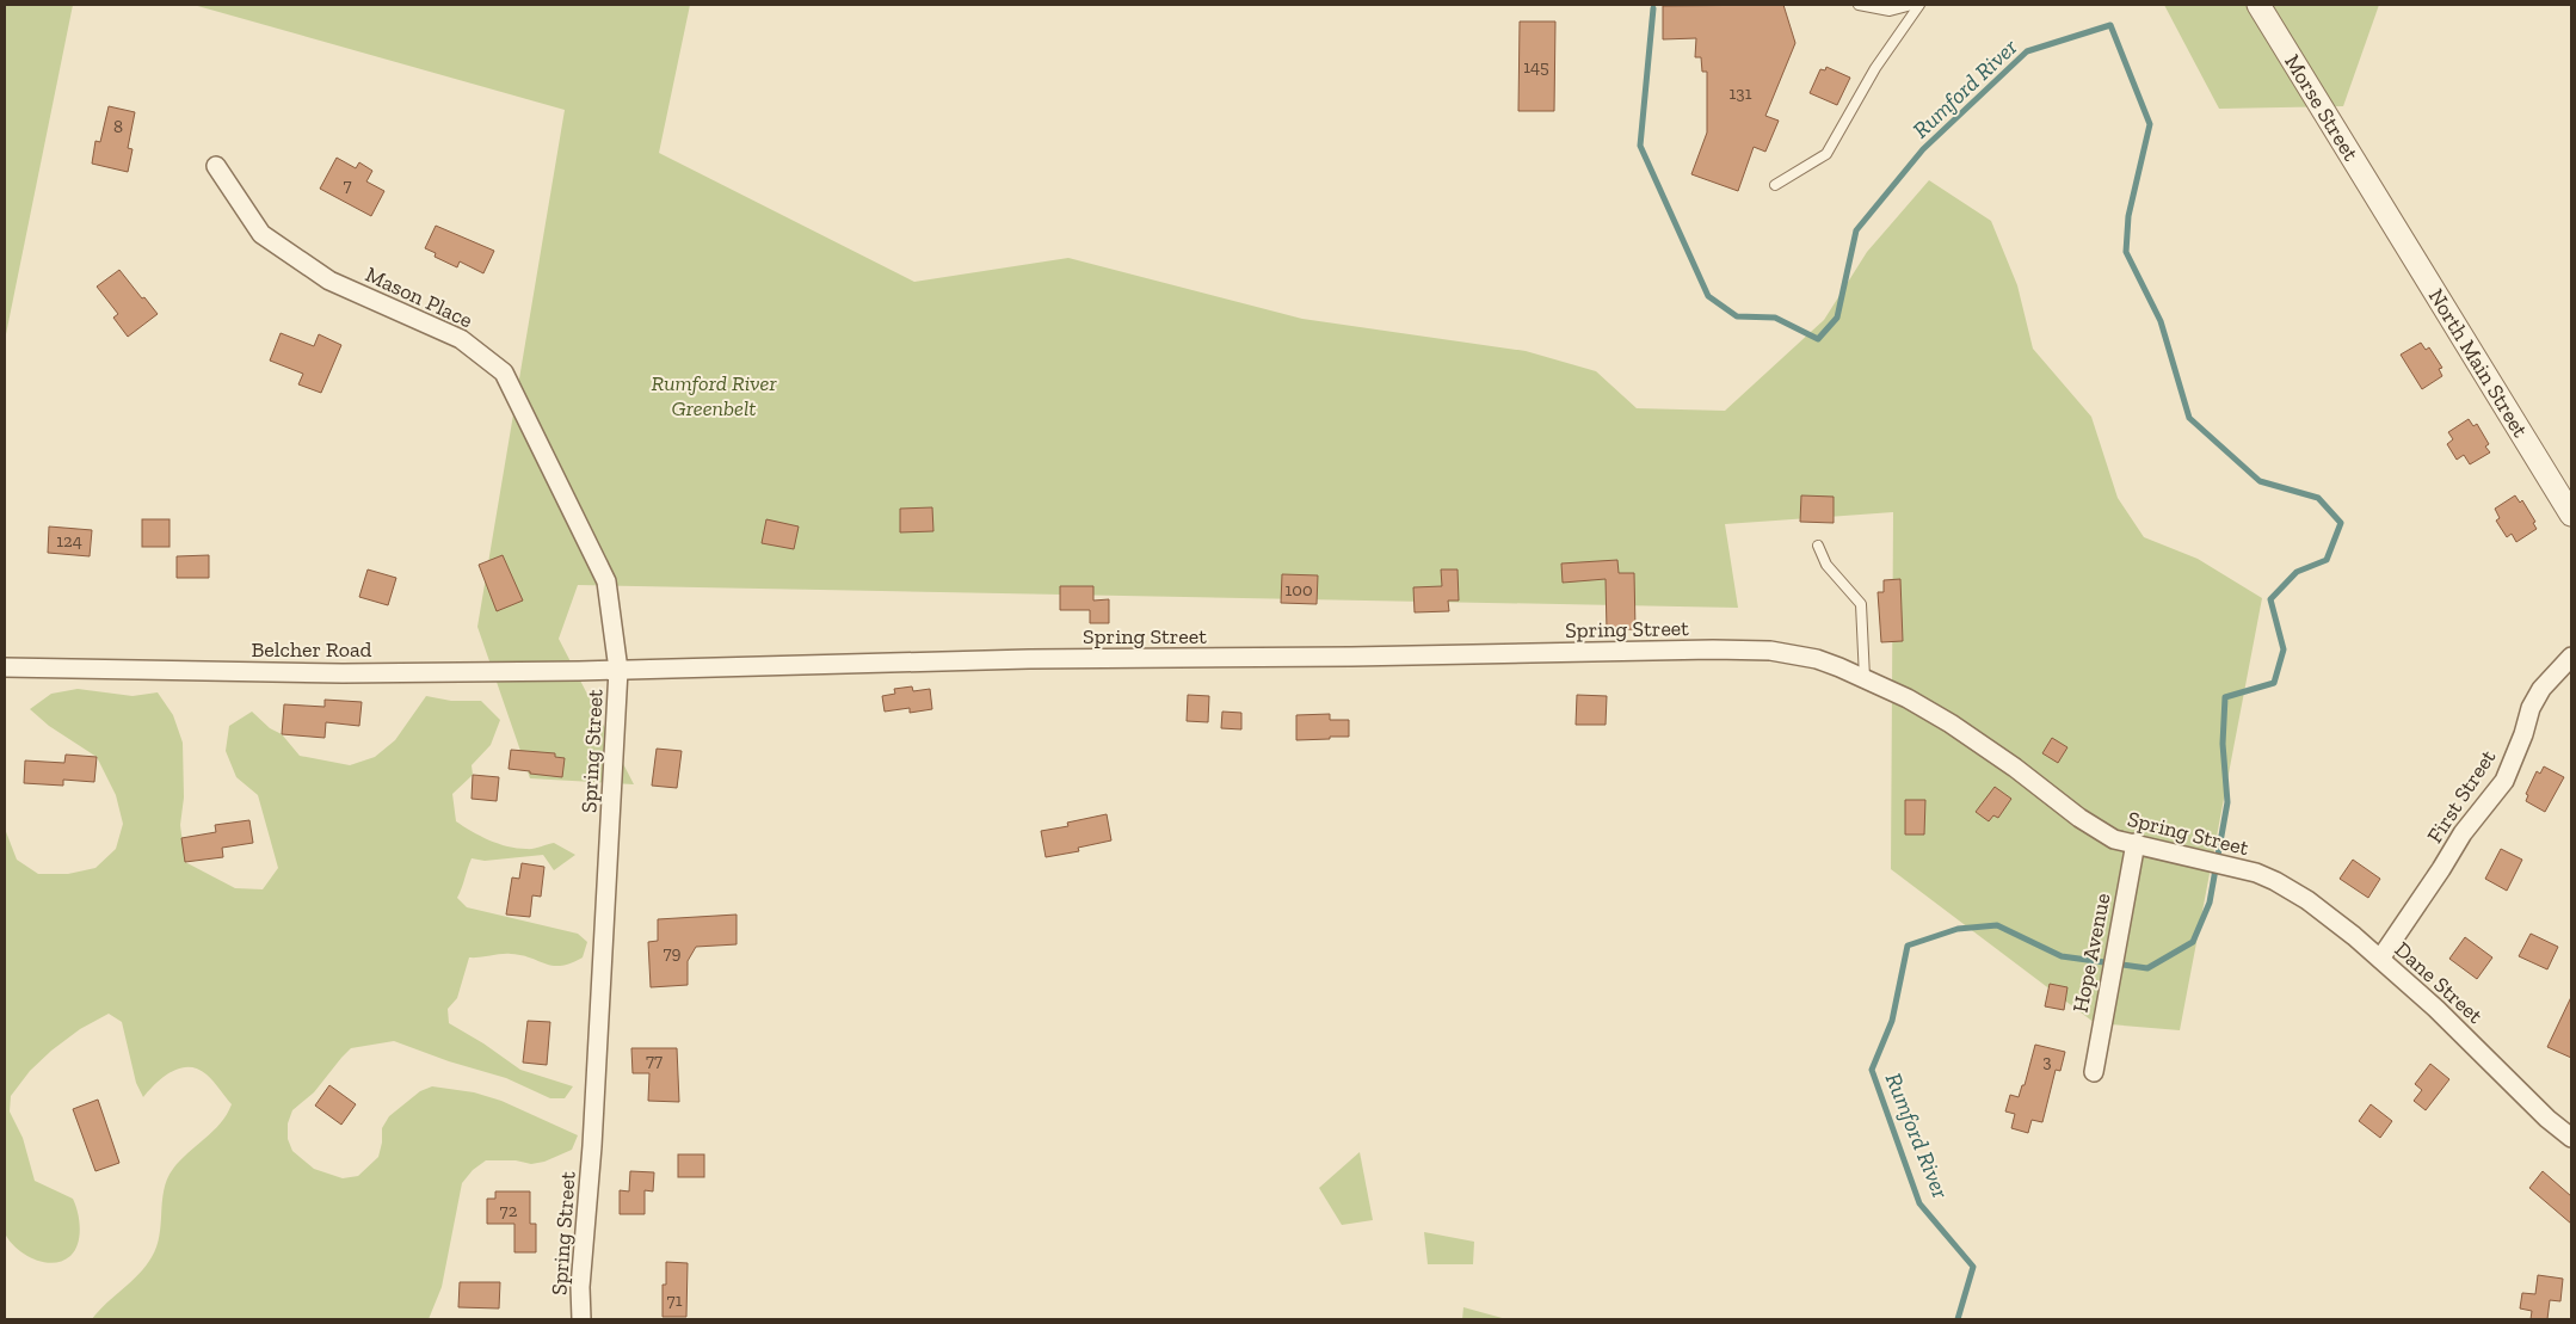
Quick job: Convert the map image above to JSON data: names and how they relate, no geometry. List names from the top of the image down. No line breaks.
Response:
{"streets":{"street":["Morse Street","Mason Place","North Main Street","Spring Street","Belcher Road","First Street","Hope Avenue","Dane Street"]},"crossings":[["Morse Street","North Main Street"],["Mason Place","Spring Street"],["Mason Place","Belcher Road"],["Spring Street","Belcher Road"],["Spring Street","Hope Avenue"],["Spring Street","Dane Street"],["First Street","Dane Street"]],"water":["Rumford River"],"parks":["Rumford River Greenbelt"],"house_numbers":["145","131","8","7","124","100","79","77","3","72","71"]}
